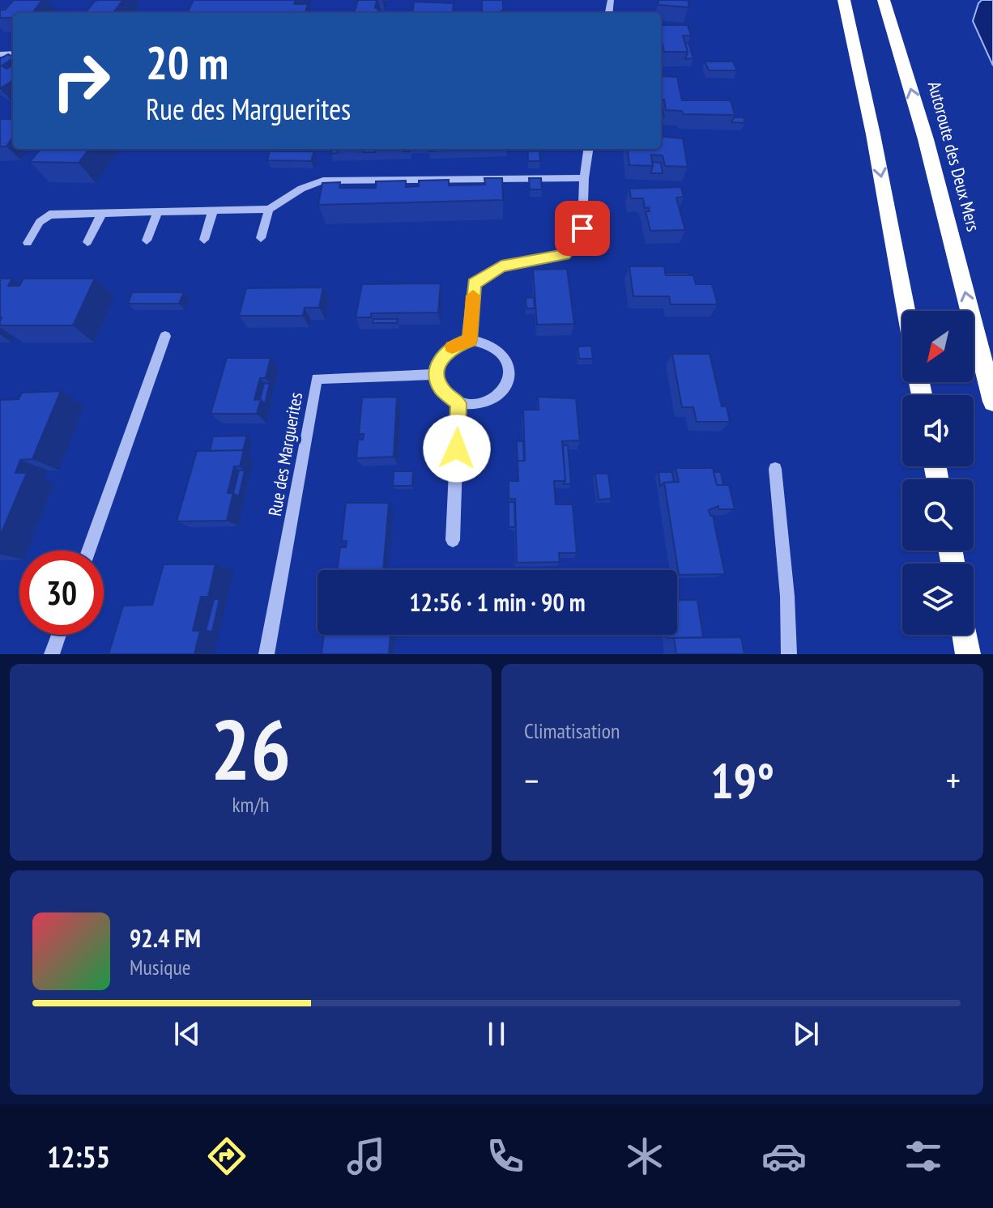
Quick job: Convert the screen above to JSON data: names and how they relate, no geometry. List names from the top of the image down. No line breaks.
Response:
{"streets":{"highway":["Autoroute des Deux Mers"],"street":["Rue des Marguerites"]},"north":"bottom left","page":{"turn":["20 m","Rue des Marguerites"],"limit":"30","trip":"12:56 · 1 min · 90 m","tile":[["26","km/h"],"Climatisation"],"heat":["−","19°","+"],"song":["92.4 FM","Musique"],"tabs":"12:55"}}
